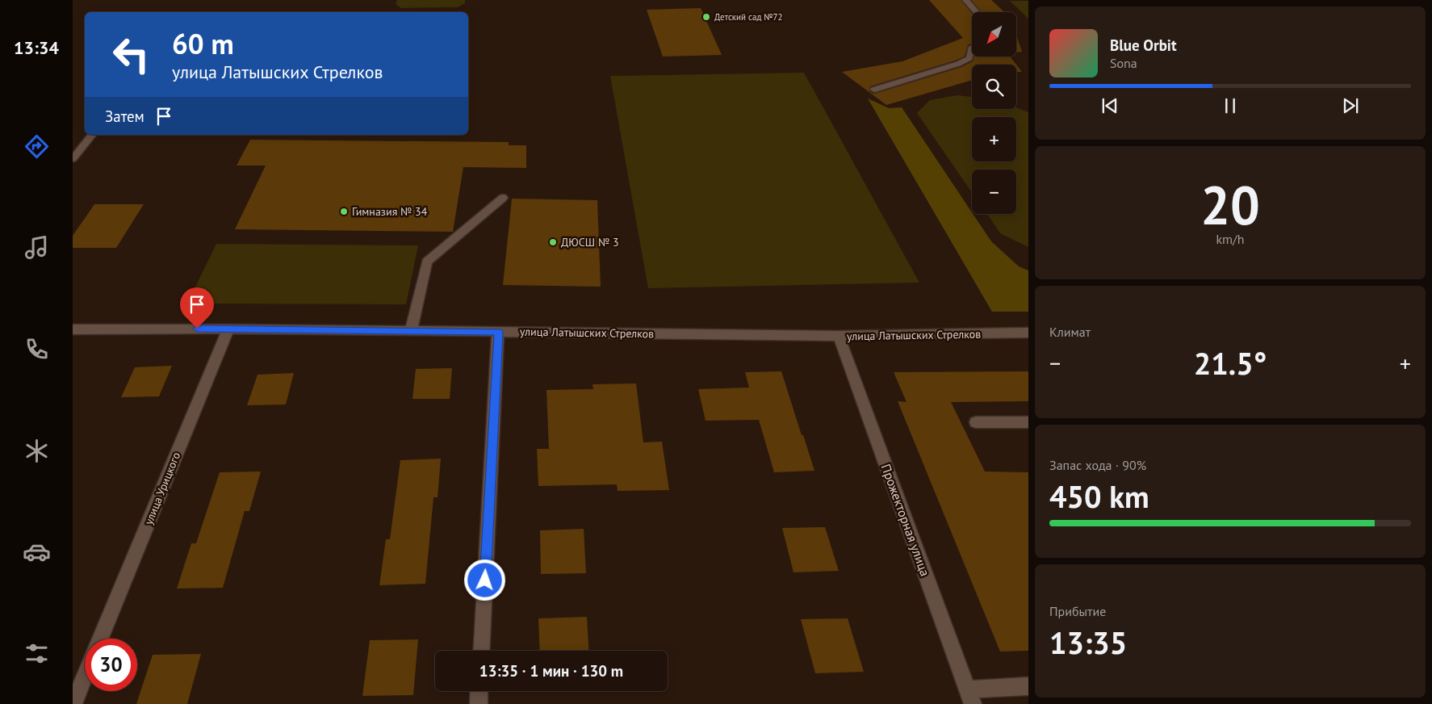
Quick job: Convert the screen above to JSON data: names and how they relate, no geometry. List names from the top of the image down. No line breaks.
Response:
{"streets":{"street":["улица Латышских Стрелков","улица Урицкого","Прожекторная улица"]},"crossings":[["улица Латышских Стрелков","улица Урицкого"],["улица Латышских Стрелков","Прожекторная улица"]],"places":["Детский сад №72","Гимназия № 34","ДЮСШ № 3"],"north":"bottom left","page":{"tabs":"13:34","map_buttons":["+","−"],"turn":["60 m","улица Латышских Стрелков"],"song":["Blue Orbit","Sona"],"then":"Затем","tile":[["20","km/h"],"Климат",["Запас хода · 90%","450 km"],["Прибытие","13:35"]],"heat":["−","21.5°","+"],"limit":"30","trip":"13:35 · 1 мин · 130 m"}}
